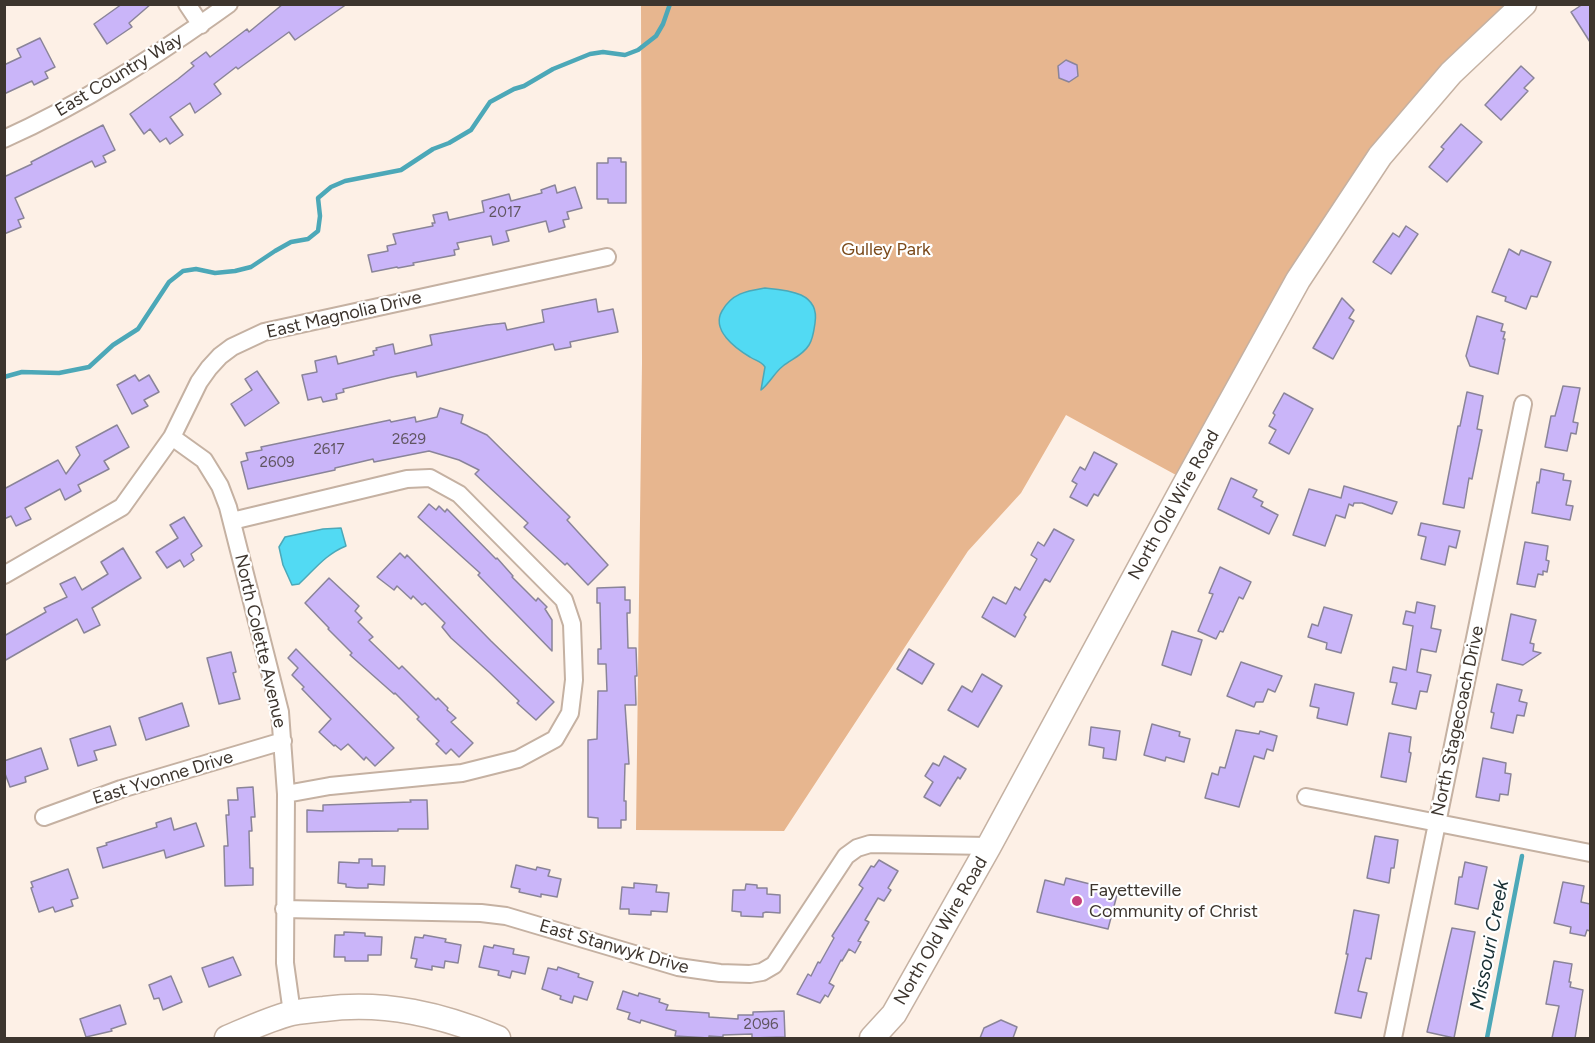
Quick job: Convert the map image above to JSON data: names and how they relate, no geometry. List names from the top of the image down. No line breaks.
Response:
{"streets":{"street":["East Country Way","East Magnolia Drive","North Old Wire Road","North Colette Avenue","North Stagecoach Drive","East Yvonne Drive","East Stanwyk Drive"]},"crossings":[["East Magnolia Drive","North Colette Avenue"],["North Old Wire Road","East Stanwyk Drive"],["North Colette Avenue","East Yvonne Drive"],["North Colette Avenue","East Stanwyk Drive"]],"water":["Missouri Creek"],"parks":["Gulley Park"],"places":["Fayetteville Community of Christ"],"house_numbers":["2017","2629","2617","2609","2096"]}
